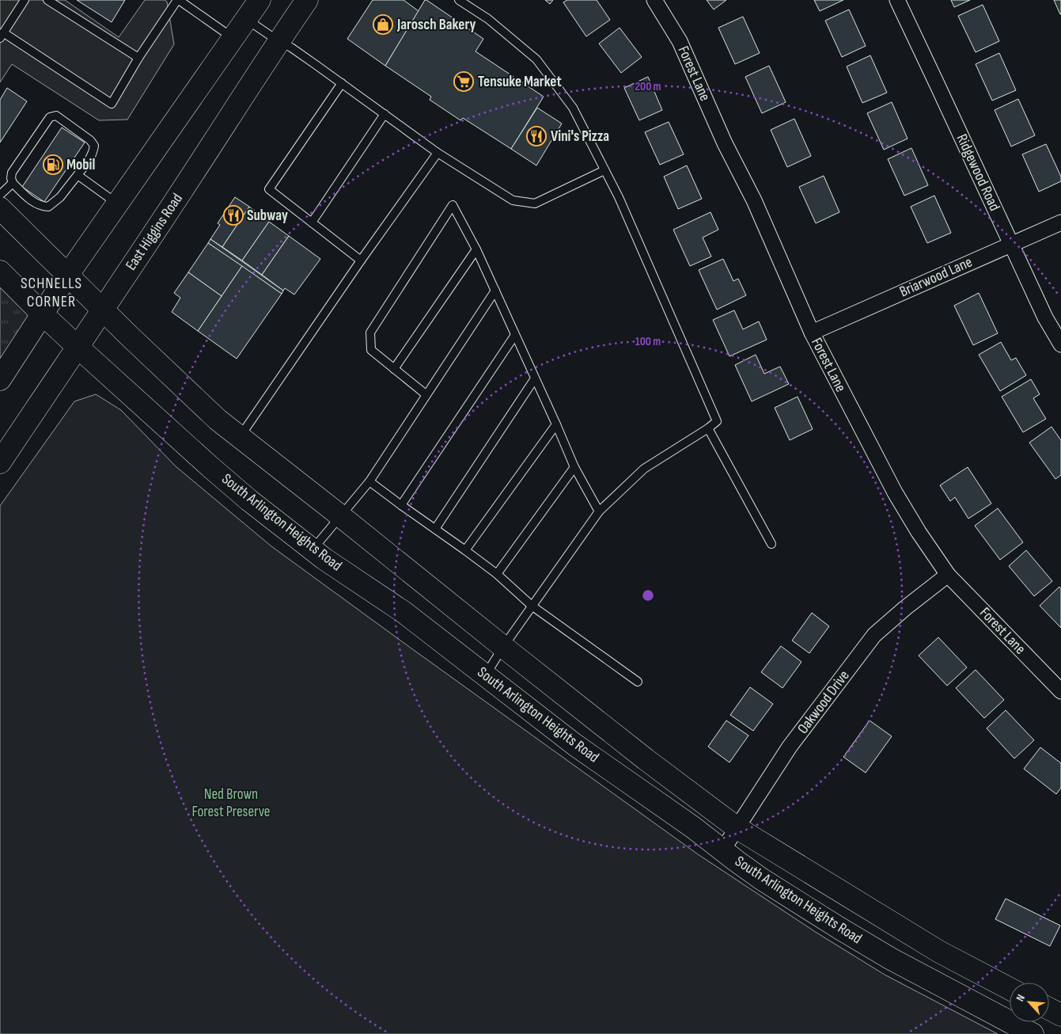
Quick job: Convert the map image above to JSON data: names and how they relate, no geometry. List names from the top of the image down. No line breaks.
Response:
{"streets":{"main road":["East Higgins Road","South Arlington Heights Road"],"street":["Forest Lane","Ridgewood Road","Briarwood Lane","Oakwood Drive"]},"crossings":[["Forest Lane","Briarwood Lane"],["Forest Lane","Oakwood Drive"],["Ridgewood Road","Briarwood Lane"],["East Higgins Road","South Arlington Heights Road"],["South Arlington Heights Road","Oakwood Drive"]],"districts":["SCHNELLS CORNER"],"parks":["Ned Brown Forest Preserve"],"places":{"shop":["Jarosch Bakery"],"supermarket":["Tensuke Market"],"restaurant":["Vini's Pizza","Subway"],"fuel station":["Mobil"]},"north":"top left","rings":["200 m","100 m"]}
